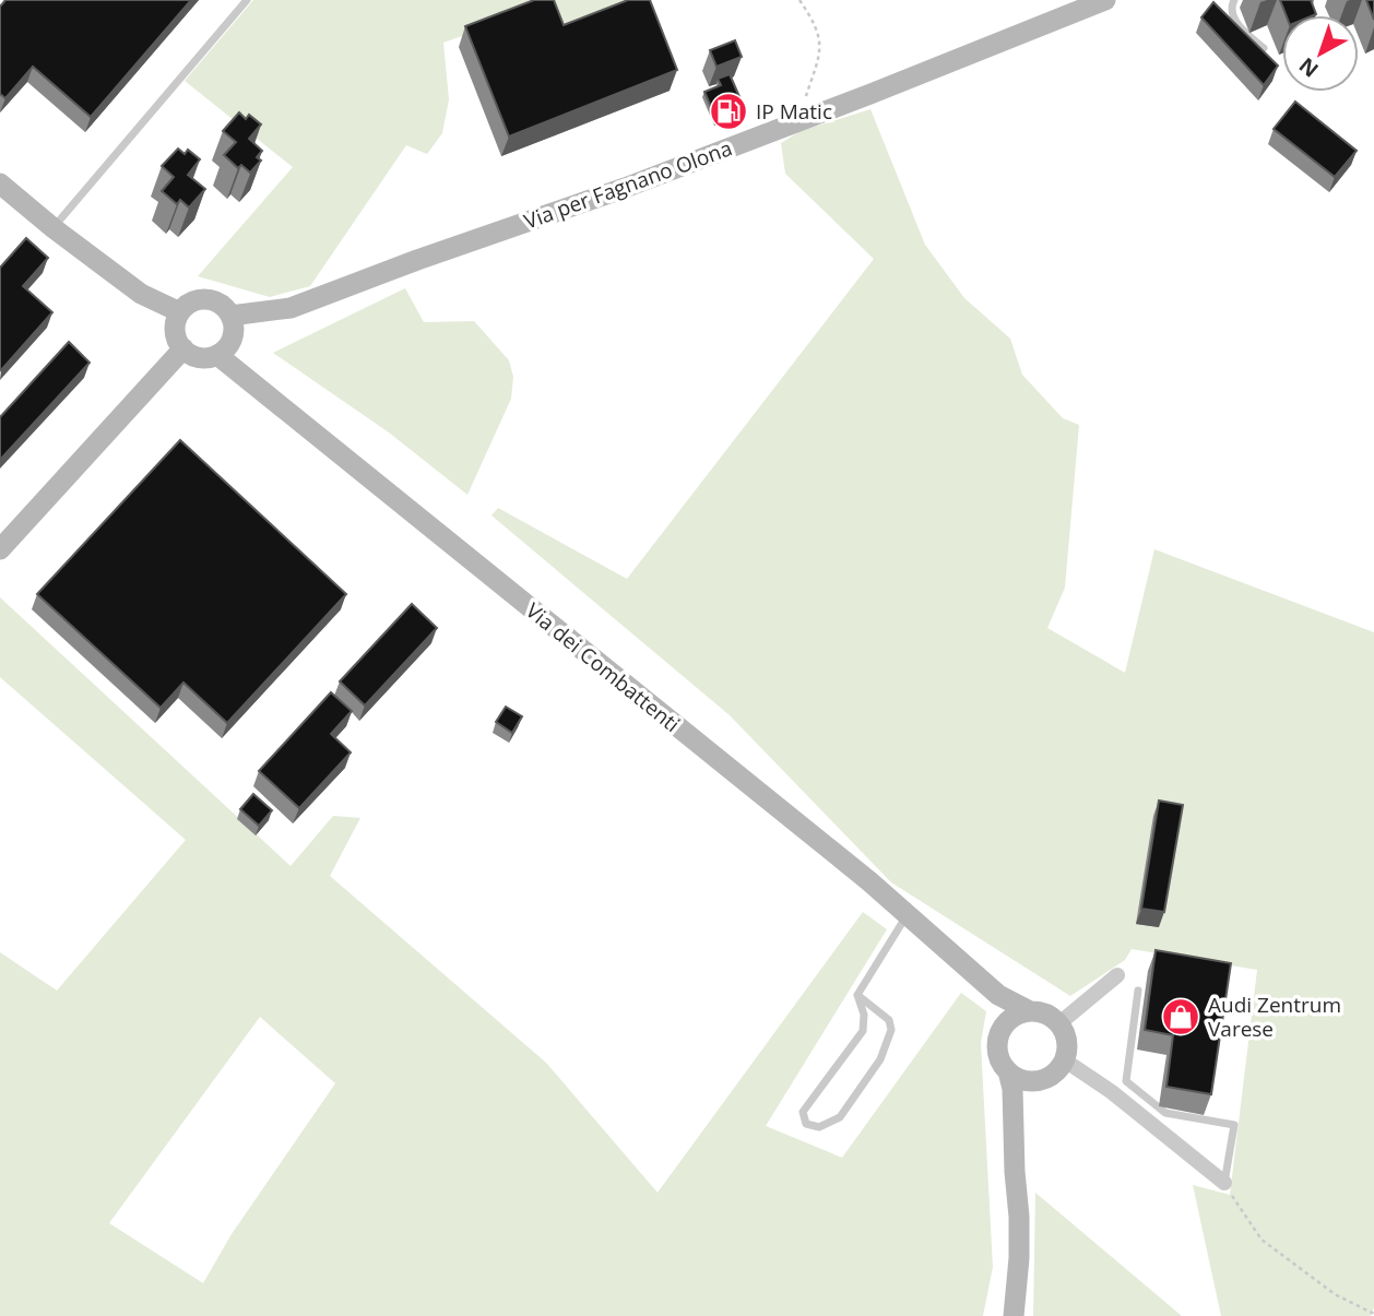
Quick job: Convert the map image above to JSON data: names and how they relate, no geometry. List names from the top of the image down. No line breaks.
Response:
{"streets":{"street":["Via per Fagnano Olona","Via dei Combattenti"]},"crossings":[["Via per Fagnano Olona","Via dei Combattenti"]],"places":{"fuel station":["IP Matic"],"shop":["Audi Zentrum Varese"]},"north":"bottom left"}
